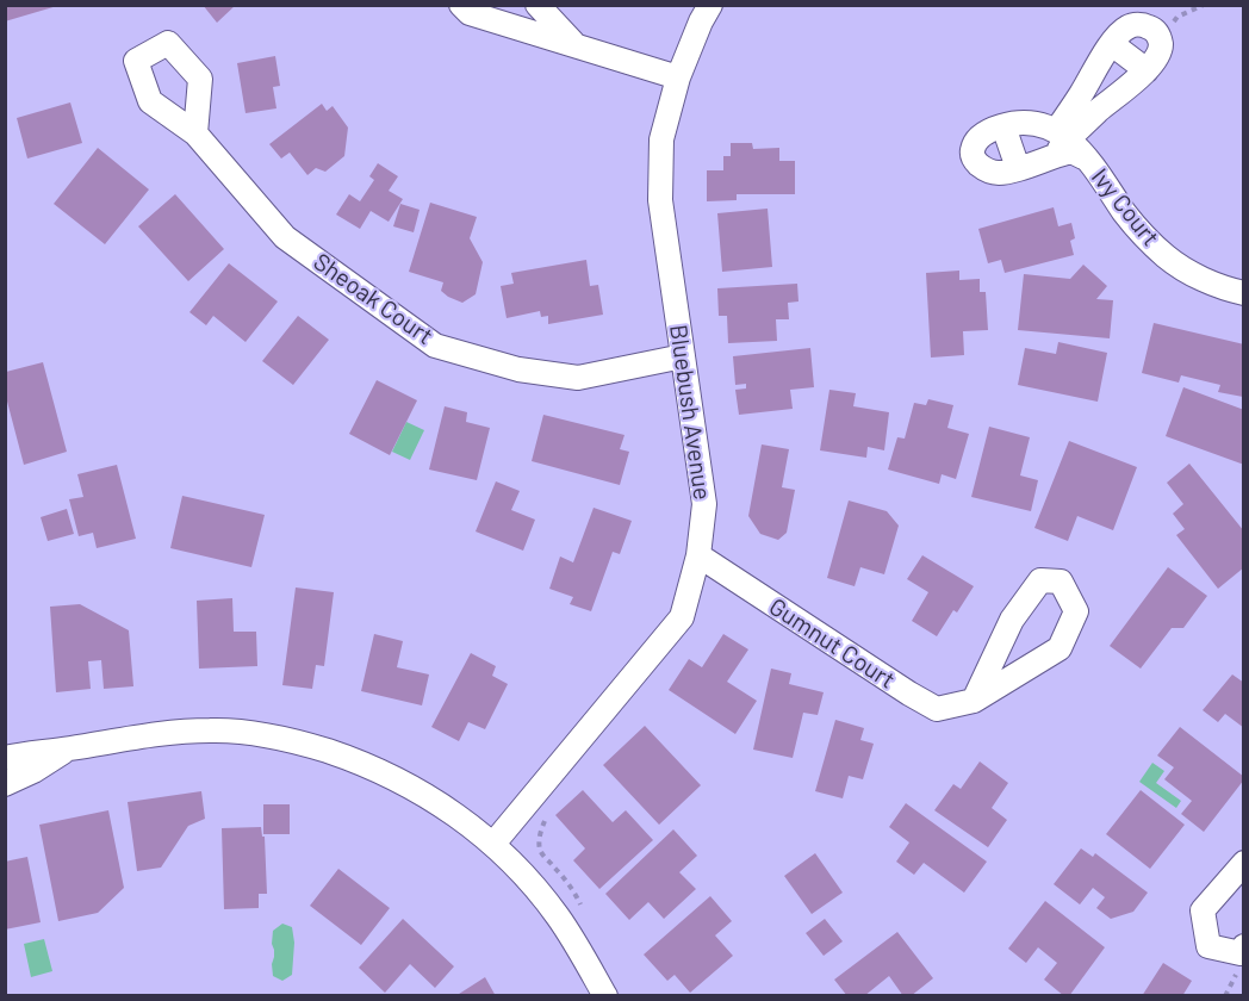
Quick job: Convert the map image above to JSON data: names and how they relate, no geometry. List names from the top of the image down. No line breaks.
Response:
{"streets":{"street":["Ivy Court","Sheoak Court","Bluebush Avenue","Gumnut Court"]},"crossings":[["Sheoak Court","Bluebush Avenue"],["Bluebush Avenue","Gumnut Court"]]}
